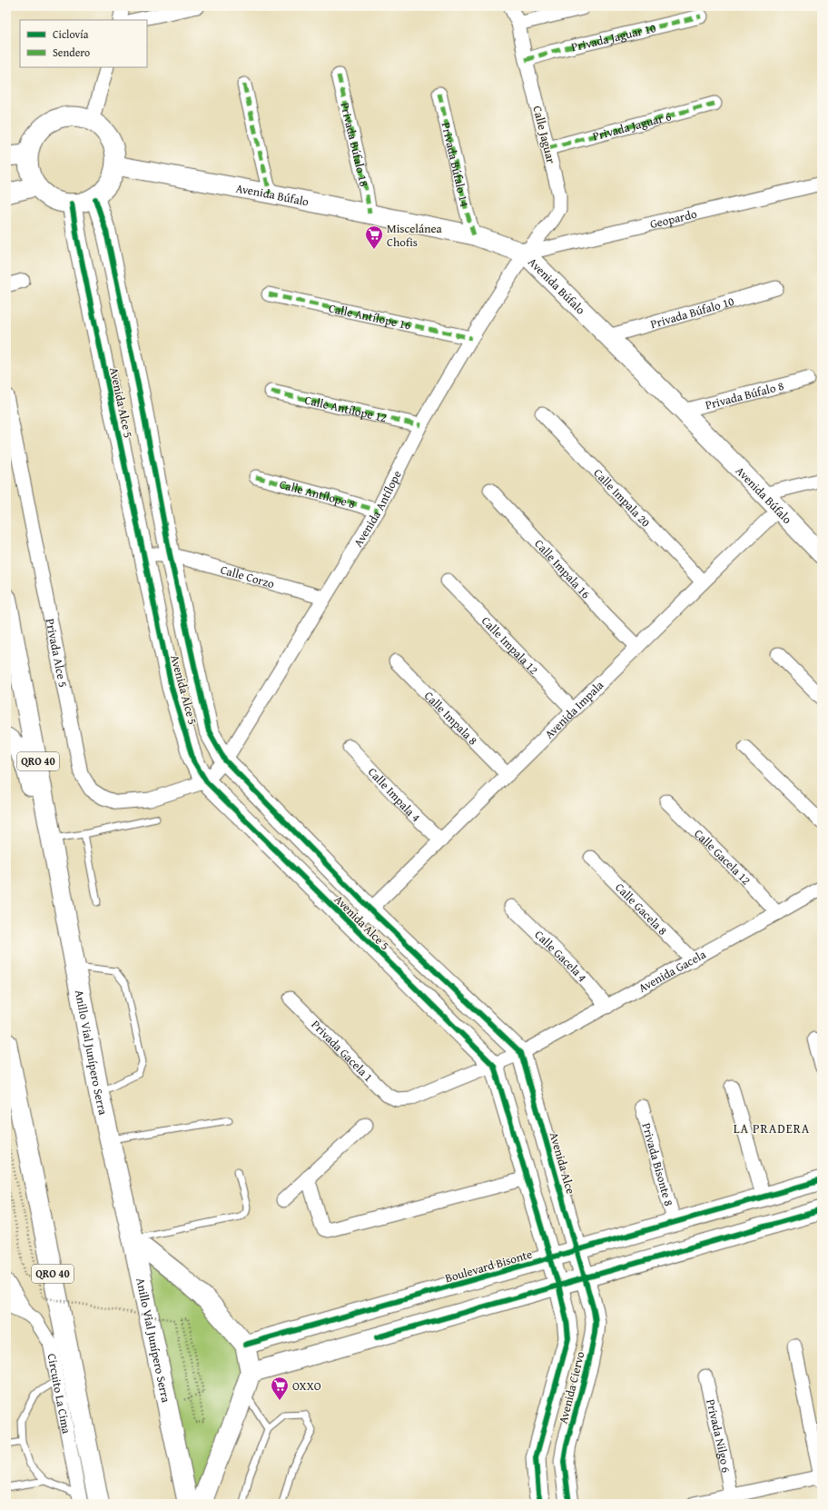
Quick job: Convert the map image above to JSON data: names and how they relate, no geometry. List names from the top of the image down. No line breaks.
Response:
{"streets":{"highway":["QRO 40","Anillo Vial Junípero Serra"],"street":["Privada Jaguar 10","Privada Jaguar 6","Calle Jaguar","Privada Búfalo 18","Privada Búfalo 14","Avenida Búfalo","Geopardo","Privada Búfalo 10","Calle Antílope 16","Privada Búfalo 8","Avenida Alce 5","Calle Antílope 12","Calle Antílope 8","Calle Impala 20","Avenida Antílope","Calle Impala 16","Calle Corzo","Calle Impala 12","Privada Alce 5","Avenida Impala","Calle Impala 8","Calle Impala 4","Calle Gacela 12","Calle Gacela 8","Calle Gacela 4","Avenida Gacela","Privada Gacela 1","Avenida Alce","Privada Bisonte 8","Boulevard Bisonte","Avenida Ciervo","Circuito La Cima","Privada Nilgo 6"]},"crossings":[["Privada Jaguar 10","Calle Jaguar"],["Privada Jaguar 6","Calle Jaguar"],["Calle Jaguar","Avenida Búfalo"],["Calle Jaguar","Geopardo"],["Calle Jaguar","Avenida Antílope"],["Privada Búfalo 18","Avenida Búfalo"],["Privada Búfalo 14","Avenida Búfalo"],["Avenida Búfalo","Geopardo"],["Avenida Búfalo","Privada Búfalo 10"],["Avenida Búfalo","Privada Búfalo 8"],["Avenida Búfalo","Avenida Alce 5"],["Avenida Búfalo","Avenida Antílope"],["Avenida Búfalo","Avenida Impala"],["Geopardo","Avenida Antílope"],["Calle Antílope 16","Avenida Antílope"],["Avenida Alce 5","Avenida Antílope"],["Avenida Alce 5","Calle Corzo"],["Avenida Alce 5","Privada Alce 5"],["Avenida Alce 5","Avenida Impala"],["Avenida Alce 5","Avenida Gacela"],["Avenida Alce 5","Avenida Alce"],["Calle Antílope 12","Avenida Antílope"],["Calle Antílope 8","Avenida Antílope"],["Calle Impala 20","Avenida Impala"],["Avenida Antílope","Calle Corzo"],["Avenida Antílope","Privada Alce 5"],["Calle Impala 16","Avenida Impala"],["Calle Impala 12","Avenida Impala"],["Avenida Impala","Calle Impala 8"],["Avenida Impala","Calle Impala 4"],["Calle Gacela 12","Avenida Gacela"],["Calle Gacela 8","Avenida Gacela"],["Calle Gacela 4","Avenida Gacela"],["Avenida Gacela","Privada Gacela 1"],["Avenida Gacela","Avenida Alce"],["Avenida Alce","Boulevard Bisonte"],["Avenida Alce","Avenida Ciervo"],["Privada Bisonte 8","Boulevard Bisonte"]],"districts":["LA PRADERA"],"places":{"supermarket":["Miscelánea Chofis","OXXO"]},"legend":["Ciclovía","Sendero"]}
